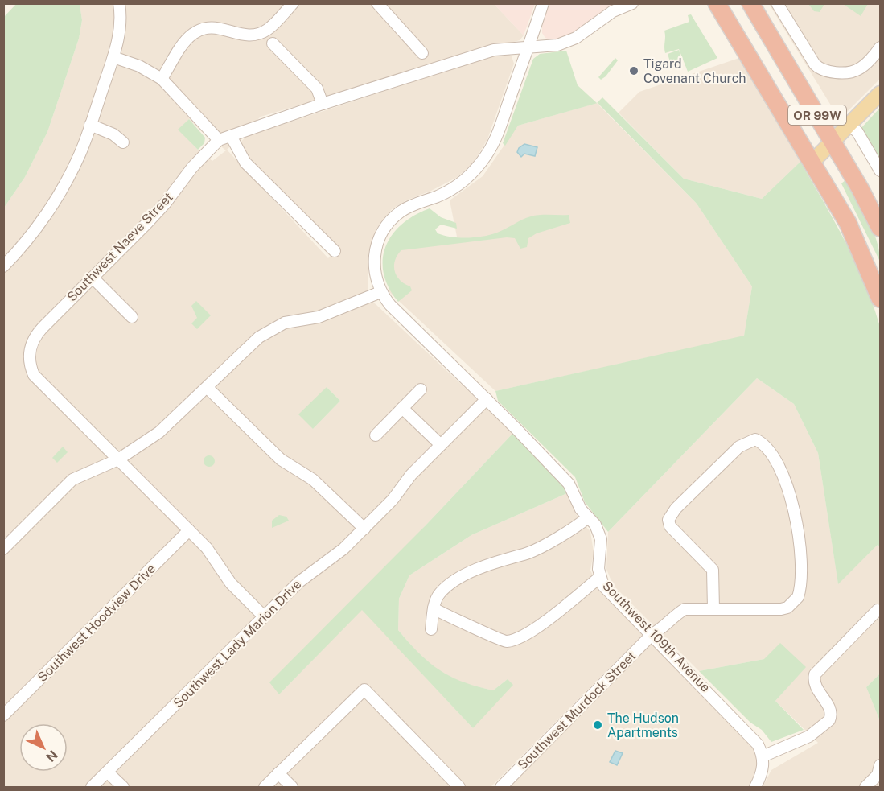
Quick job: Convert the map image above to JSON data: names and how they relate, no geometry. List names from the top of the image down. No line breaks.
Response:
{"streets":{"highway":["OR 99W"],"street":["Southwest Naeve Street","Southwest Hoodview Drive","Southwest 109th Avenue","Southwest Lady Marion Drive","Southwest Murdock Street"]},"crossings":[["Southwest Naeve Street","Southwest Hoodview Drive"],["Southwest Naeve Street","Southwest Lady Marion Drive"],["Southwest 109th Avenue","Southwest Lady Marion Drive"],["Southwest 109th Avenue","Southwest Murdock Street"]],"places":["Tigard Covenant Church","The Hudson Apartments"],"north":"bottom right"}
